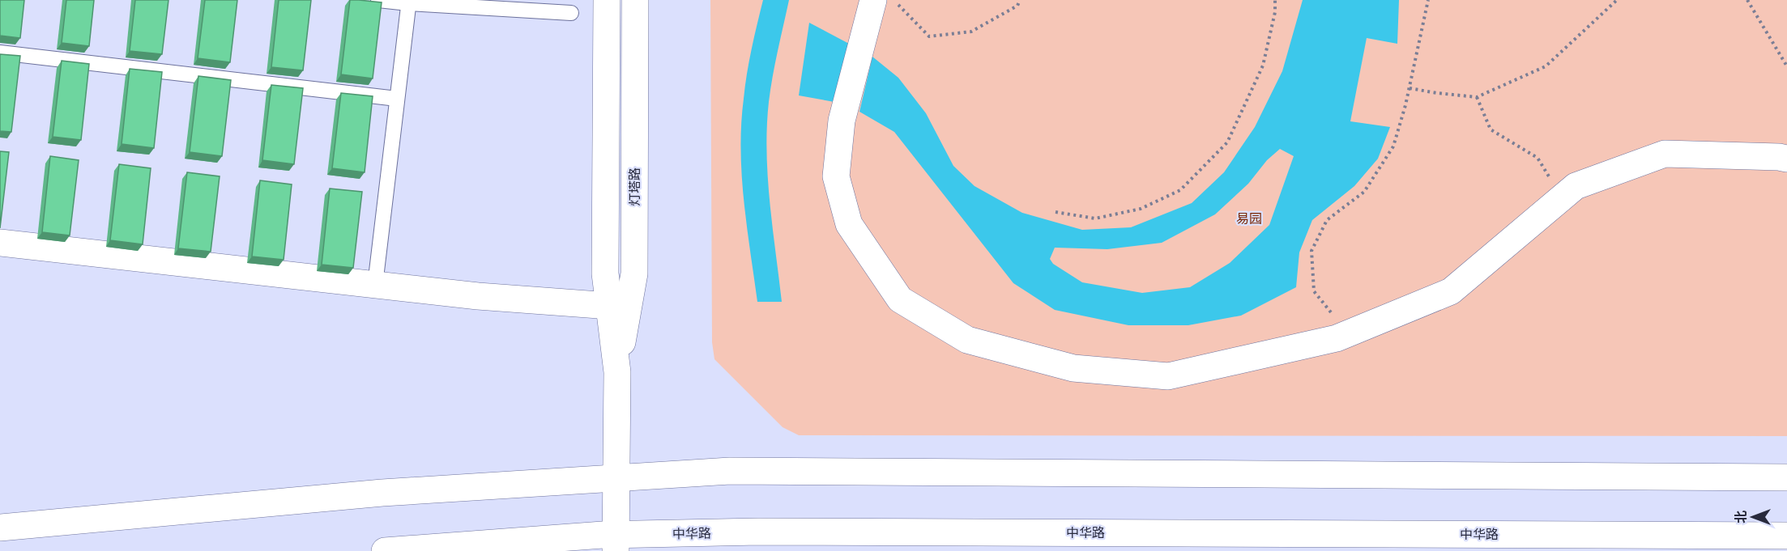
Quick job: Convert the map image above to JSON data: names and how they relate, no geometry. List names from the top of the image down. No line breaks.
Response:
{"streets":{"main road":["灯塔路","中华路"]},"crossings":[["灯塔路","中华路"]],"parks":["易园"],"north":"left"}
